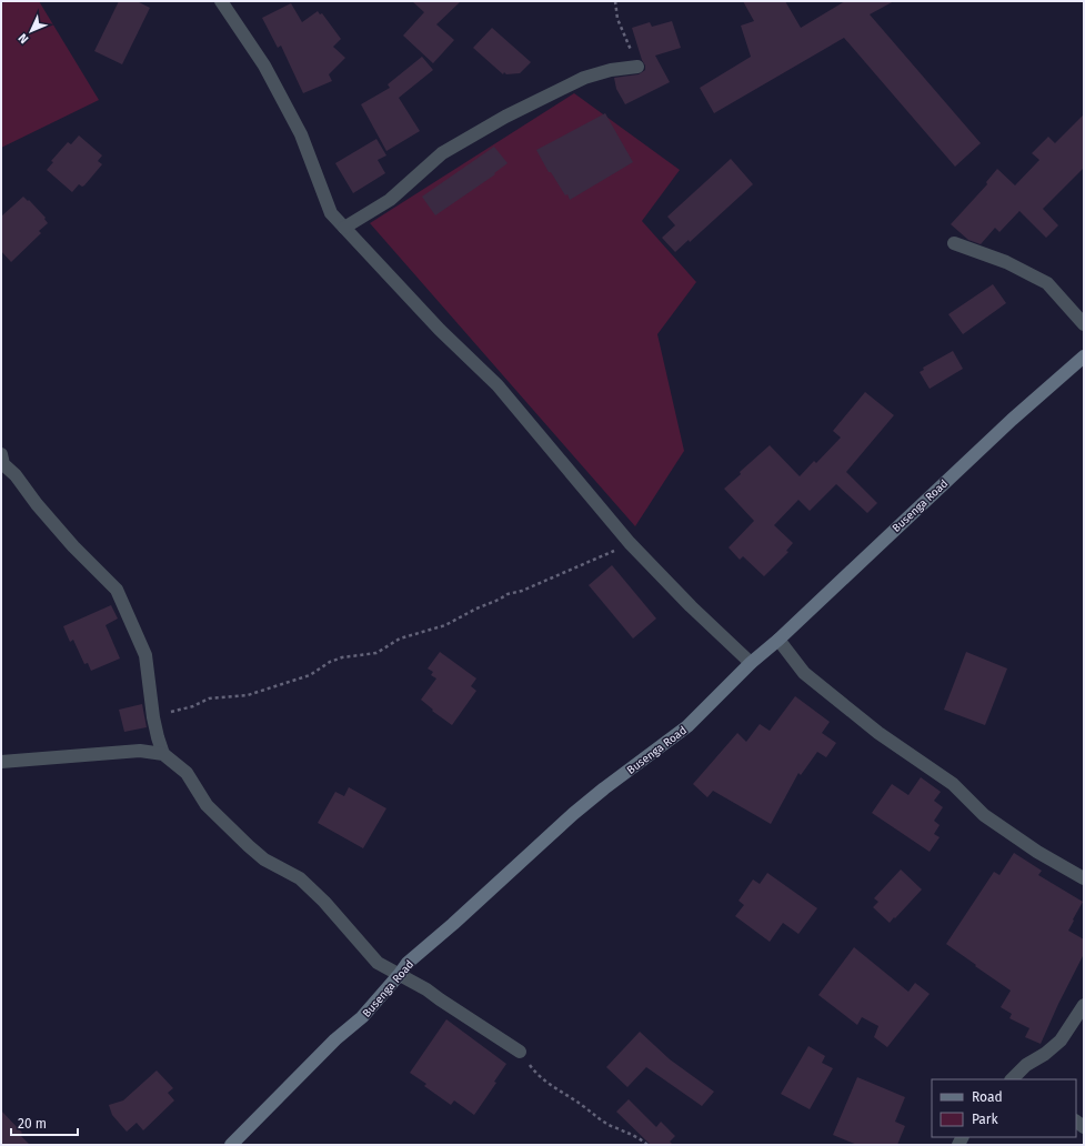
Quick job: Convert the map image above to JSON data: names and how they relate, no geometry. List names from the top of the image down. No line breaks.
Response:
{"streets":{"street":["Busenga Road"]},"legend":["Road","Park"],"scale_bar":"20 m","north":"bottom left"}
